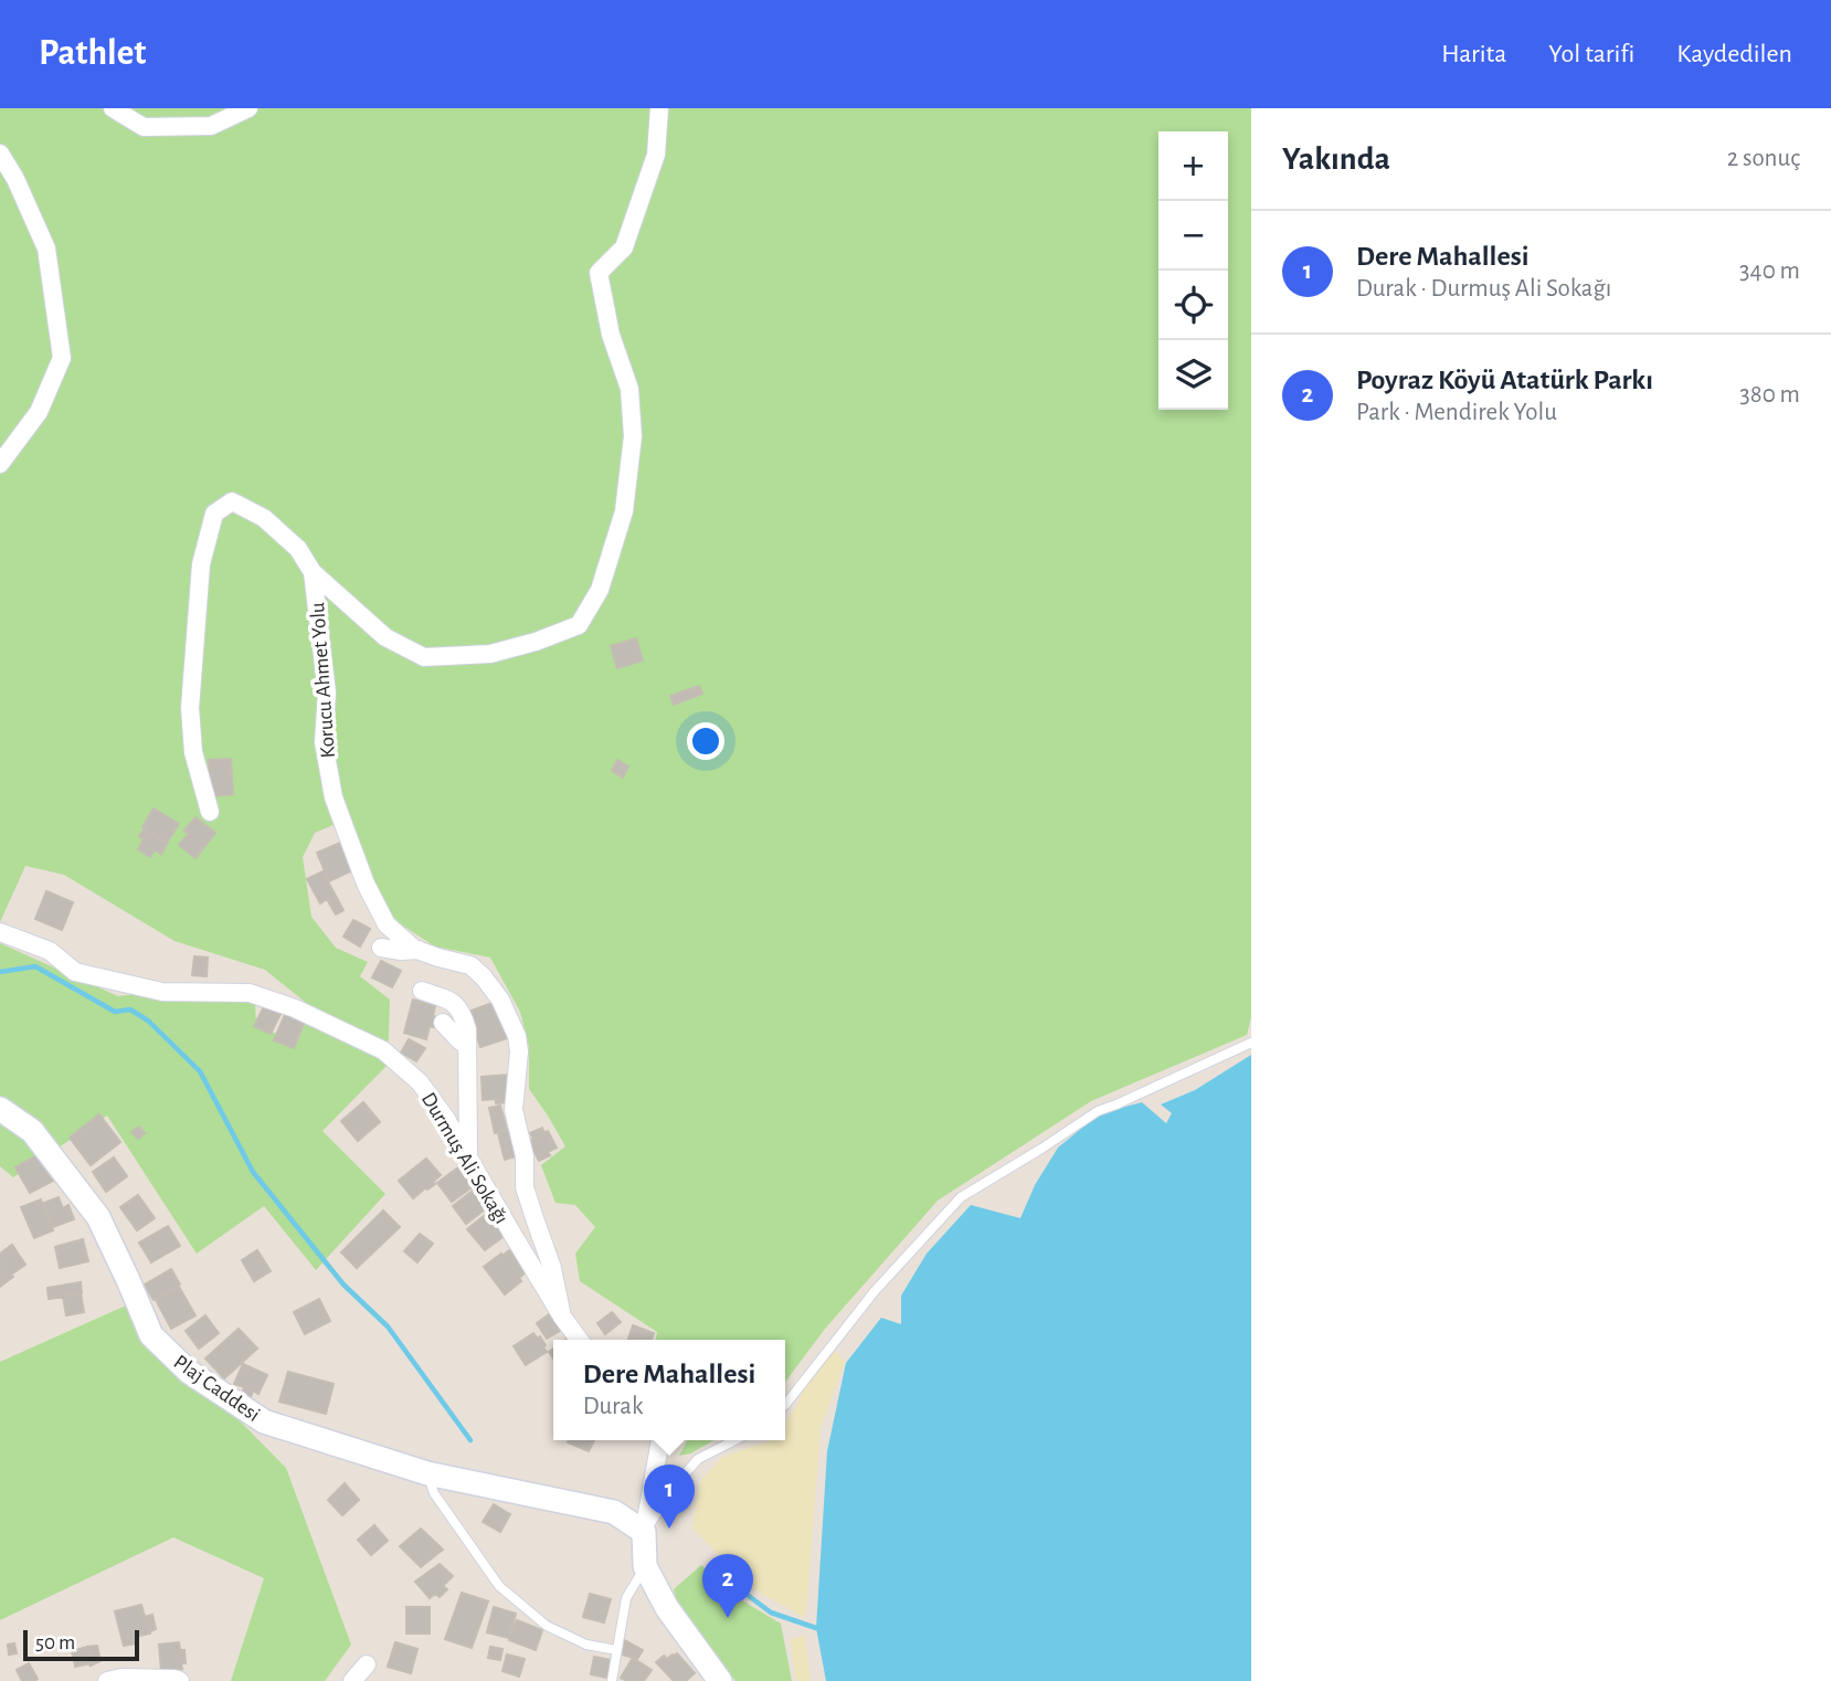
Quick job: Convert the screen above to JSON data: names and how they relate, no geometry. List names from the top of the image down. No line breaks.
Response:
{"streets":{"street":["Korucu Ahmet Yolu","Durmuş Ali Sokağı","Plaj Caddesi"]},"crossings":[["Korucu Ahmet Yolu","Durmuş Ali Sokağı"]],"scale_bar":"50 m","page":{"header":"Pathlet","nav":["Harita","Yol tarifi","Kaydedilen"],"heading":["Yakında","2 sonuç"],"map_buttons":["+","−"],"list":[{"mark":"1","name":"Dere Mahallesi","note":"Durak · Durmuş Ali Sokağı","value":"340 m"},{"mark":"2","name":"Poyraz Köyü Atatürk Parkı","note":"Park · Mendirek Yolu","value":"380 m"}],"popup":["Dere Mahallesi","Durak"],"pins":["1","2"],"scale":"50 m"}}
